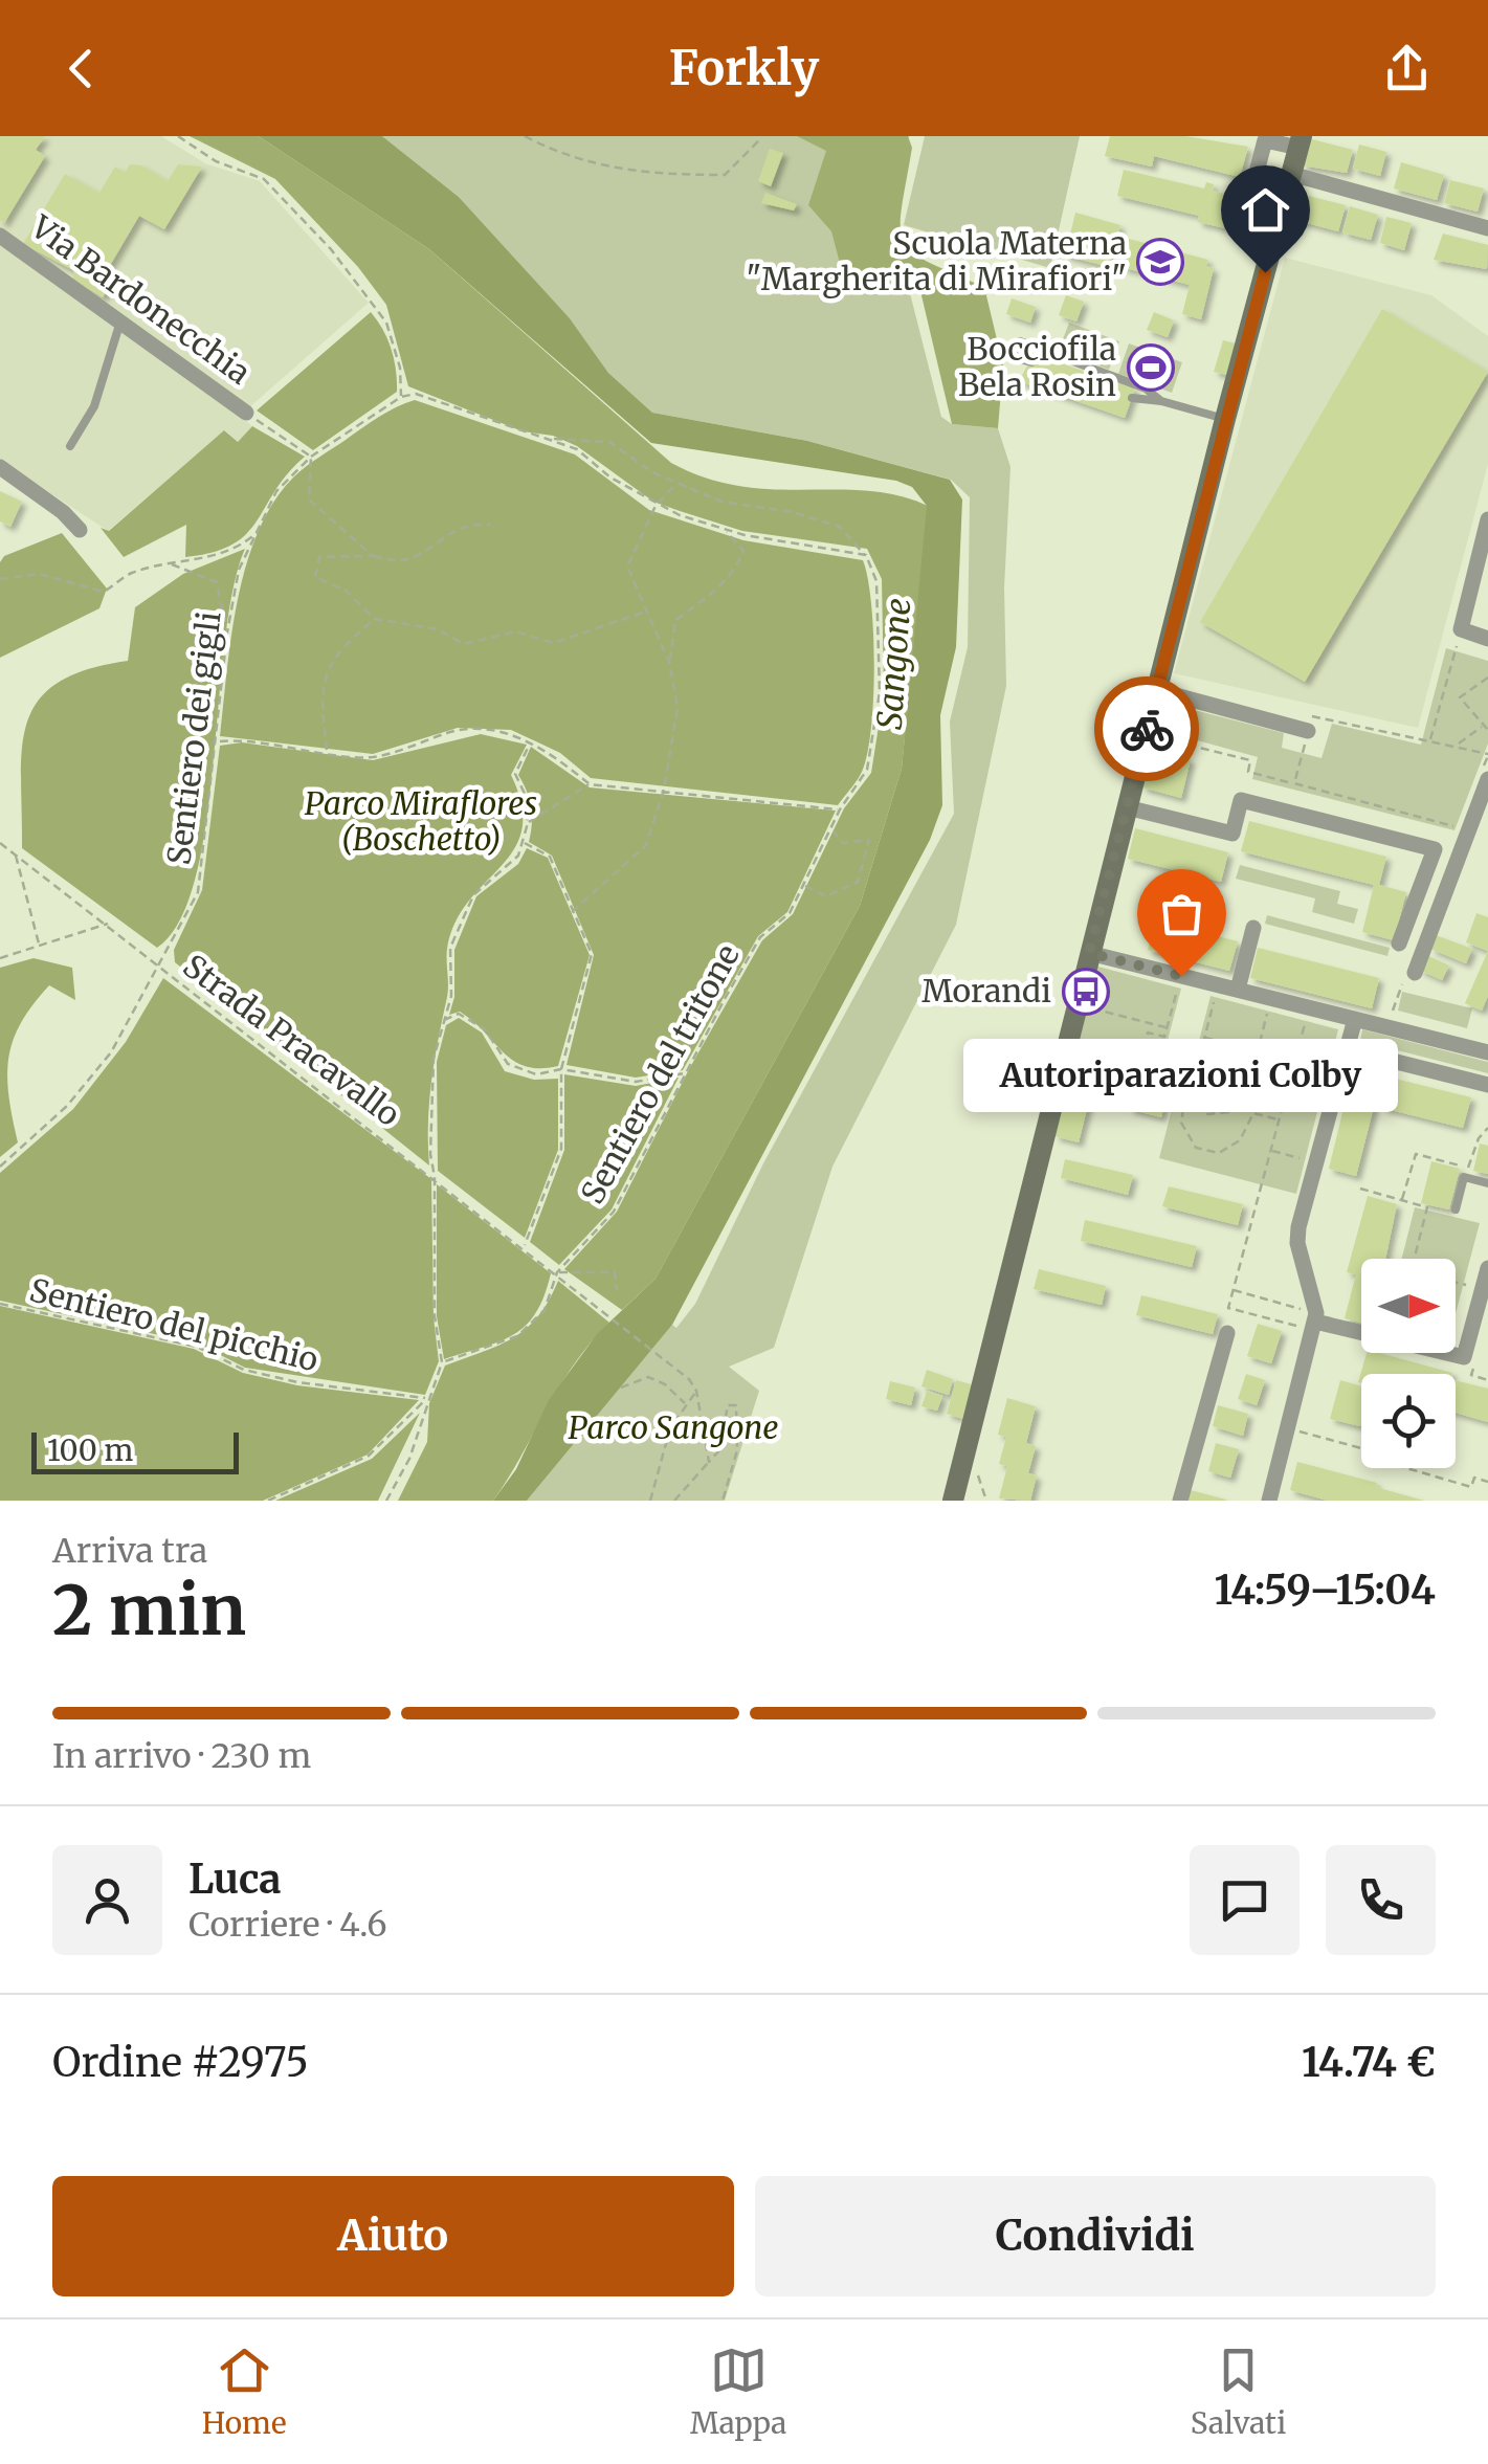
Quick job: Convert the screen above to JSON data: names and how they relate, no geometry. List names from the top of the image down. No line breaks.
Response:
{"streets":{"street":["Via Bardonecchia"],"path":["Sentiero dei gigli","Strada Pracavallo","Sentiero del tritone","Sentiero del picchio"]},"crossings":[["Sentiero dei gigli","Strada Pracavallo"],["Strada Pracavallo","Sentiero del tritone"]],"water":["Sangone"],"parks":["Parco Miraflores (Boschetto)","Parco Sangone"],"places":{"school or university":["Scuola Materna \"Margherita di Mirafiori\""],"sports":["Bocciofila Bela Rosin"],"other":["Autoriparazioni Colby"],"bus stop":["Morandi"]},"scale_bar":"100 m","north":"right","page":{"header":"Forkly","bubble":"Autoriparazioni Colby","scale":"100 m","heading":["2 min","Arriva tra","14:59–15:04"],"panel":["Luca","Corriere · 4.6","Ordine #2975","14.74 €"],"bar":"In arrivo · 230 m","buttons":["Aiuto","Condividi"],"tabs":["Home","Mappa","Salvati"]}}
